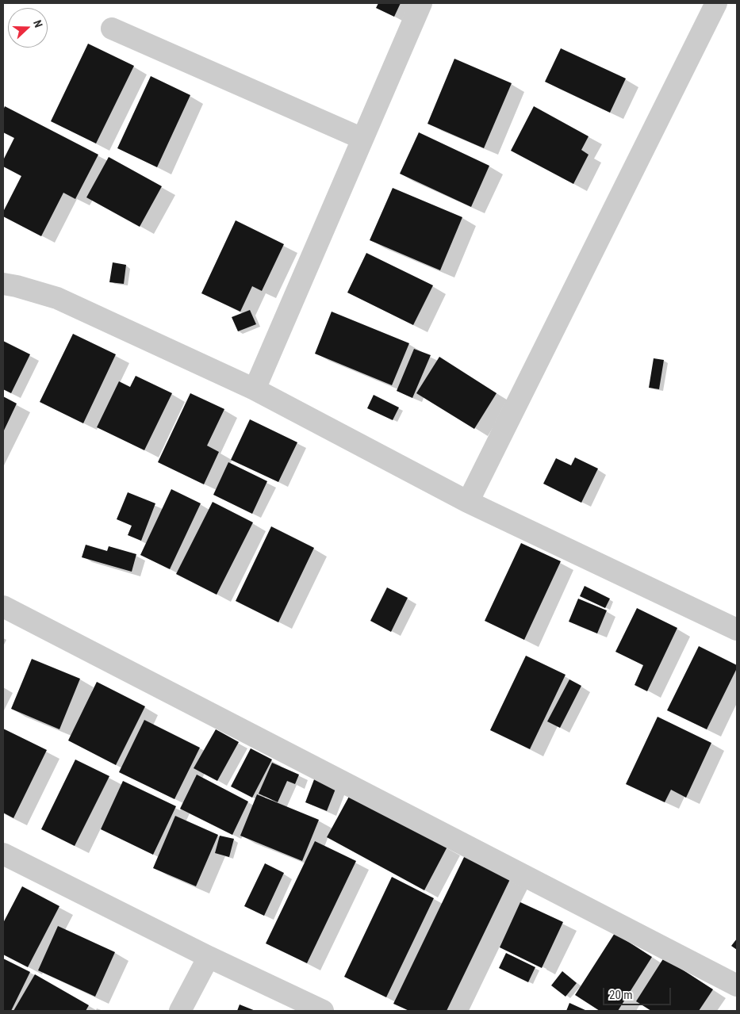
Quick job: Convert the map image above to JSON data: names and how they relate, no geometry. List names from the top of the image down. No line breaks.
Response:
{"scale_bar":"20 m","north":"right"}
